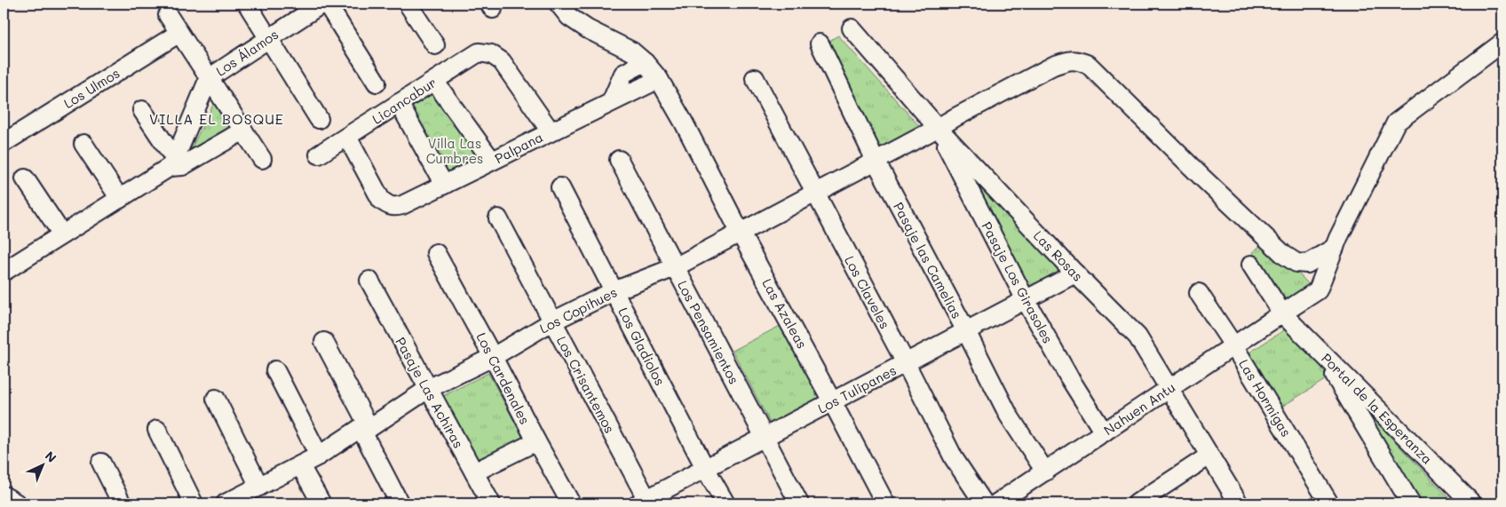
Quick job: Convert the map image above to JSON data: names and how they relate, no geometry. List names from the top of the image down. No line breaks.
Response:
{"streets":{"street":["Los Álamos","Los Ulmos","Licancabur","Palpana","Las Rosas","Pasaje las Camelias","Pasaje Los Girasoles","Los Claveles","Los Copihues","Las Azaleas","Los Pensamientos","Los Gladiolos","Los Cardenales","Los Crisantemos","Los Tulipanes","Pasaje Las Achiras","Las Hormigas","Nahuen Antu","Portal de la Esperanza"]},"crossings":[["Licancabur","Palpana"],["Palpana","Las Azaleas"],["Las Rosas","Pasaje Los Girasoles"],["Las Rosas","Los Copihues"],["Las Rosas","Los Tulipanes"],["Las Rosas","Nahuen Antu"],["Pasaje las Camelias","Los Copihues"],["Pasaje las Camelias","Los Tulipanes"],["Pasaje las Camelias","Nahuen Antu"],["Pasaje Los Girasoles","Los Copihues"],["Pasaje Los Girasoles","Los Tulipanes"],["Pasaje Los Girasoles","Nahuen Antu"],["Los Claveles","Los Copihues"],["Los Claveles","Los Tulipanes"],["Los Copihues","Las Azaleas"],["Los Copihues","Los Pensamientos"],["Los Copihues","Los Gladiolos"],["Los Copihues","Los Cardenales"],["Los Copihues","Los Crisantemos"],["Los Copihues","Pasaje Las Achiras"],["Los Copihues","Nahuen Antu"],["Las Azaleas","Los Tulipanes"],["Los Pensamientos","Los Tulipanes"],["Los Gladiolos","Los Tulipanes"],["Los Crisantemos","Los Tulipanes"],["Las Hormigas","Nahuen Antu"],["Nahuen Antu","Portal de la Esperanza"]],"districts":["VILLA EL BOSQUE"],"parks":["Villa Las Cumbres"],"north":"top right"}
